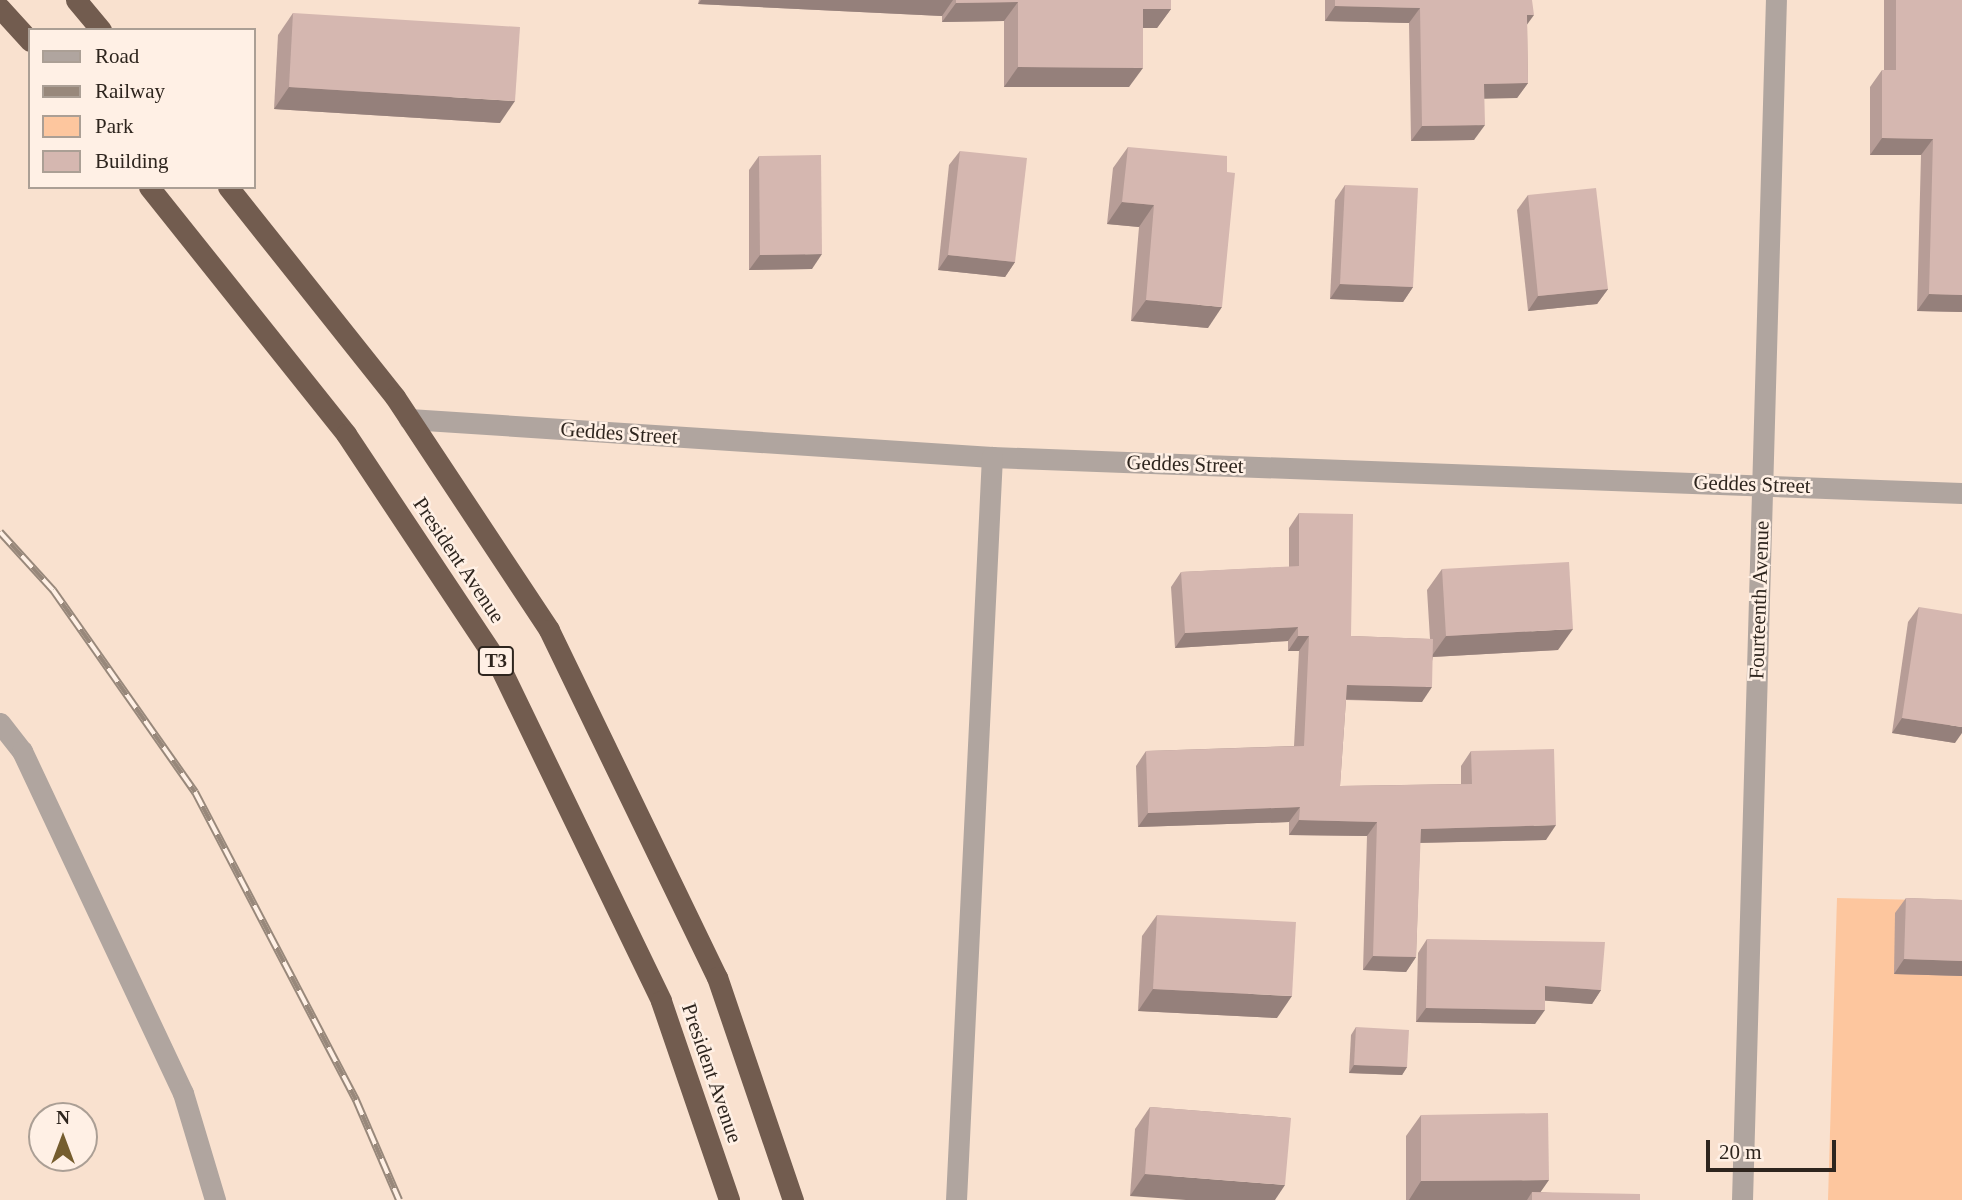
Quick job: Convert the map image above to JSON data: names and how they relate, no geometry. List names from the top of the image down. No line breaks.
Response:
{"streets":{"highway":["President Avenue","T3"],"street":["Geddes Street","Fourteenth Avenue"]},"crossings":[["Geddes Street","President Avenue"],["Geddes Street","Fourteenth Avenue"]],"legend":["Road","Railway","Park","Building"],"scale_bar":"20 m","north":"top"}
